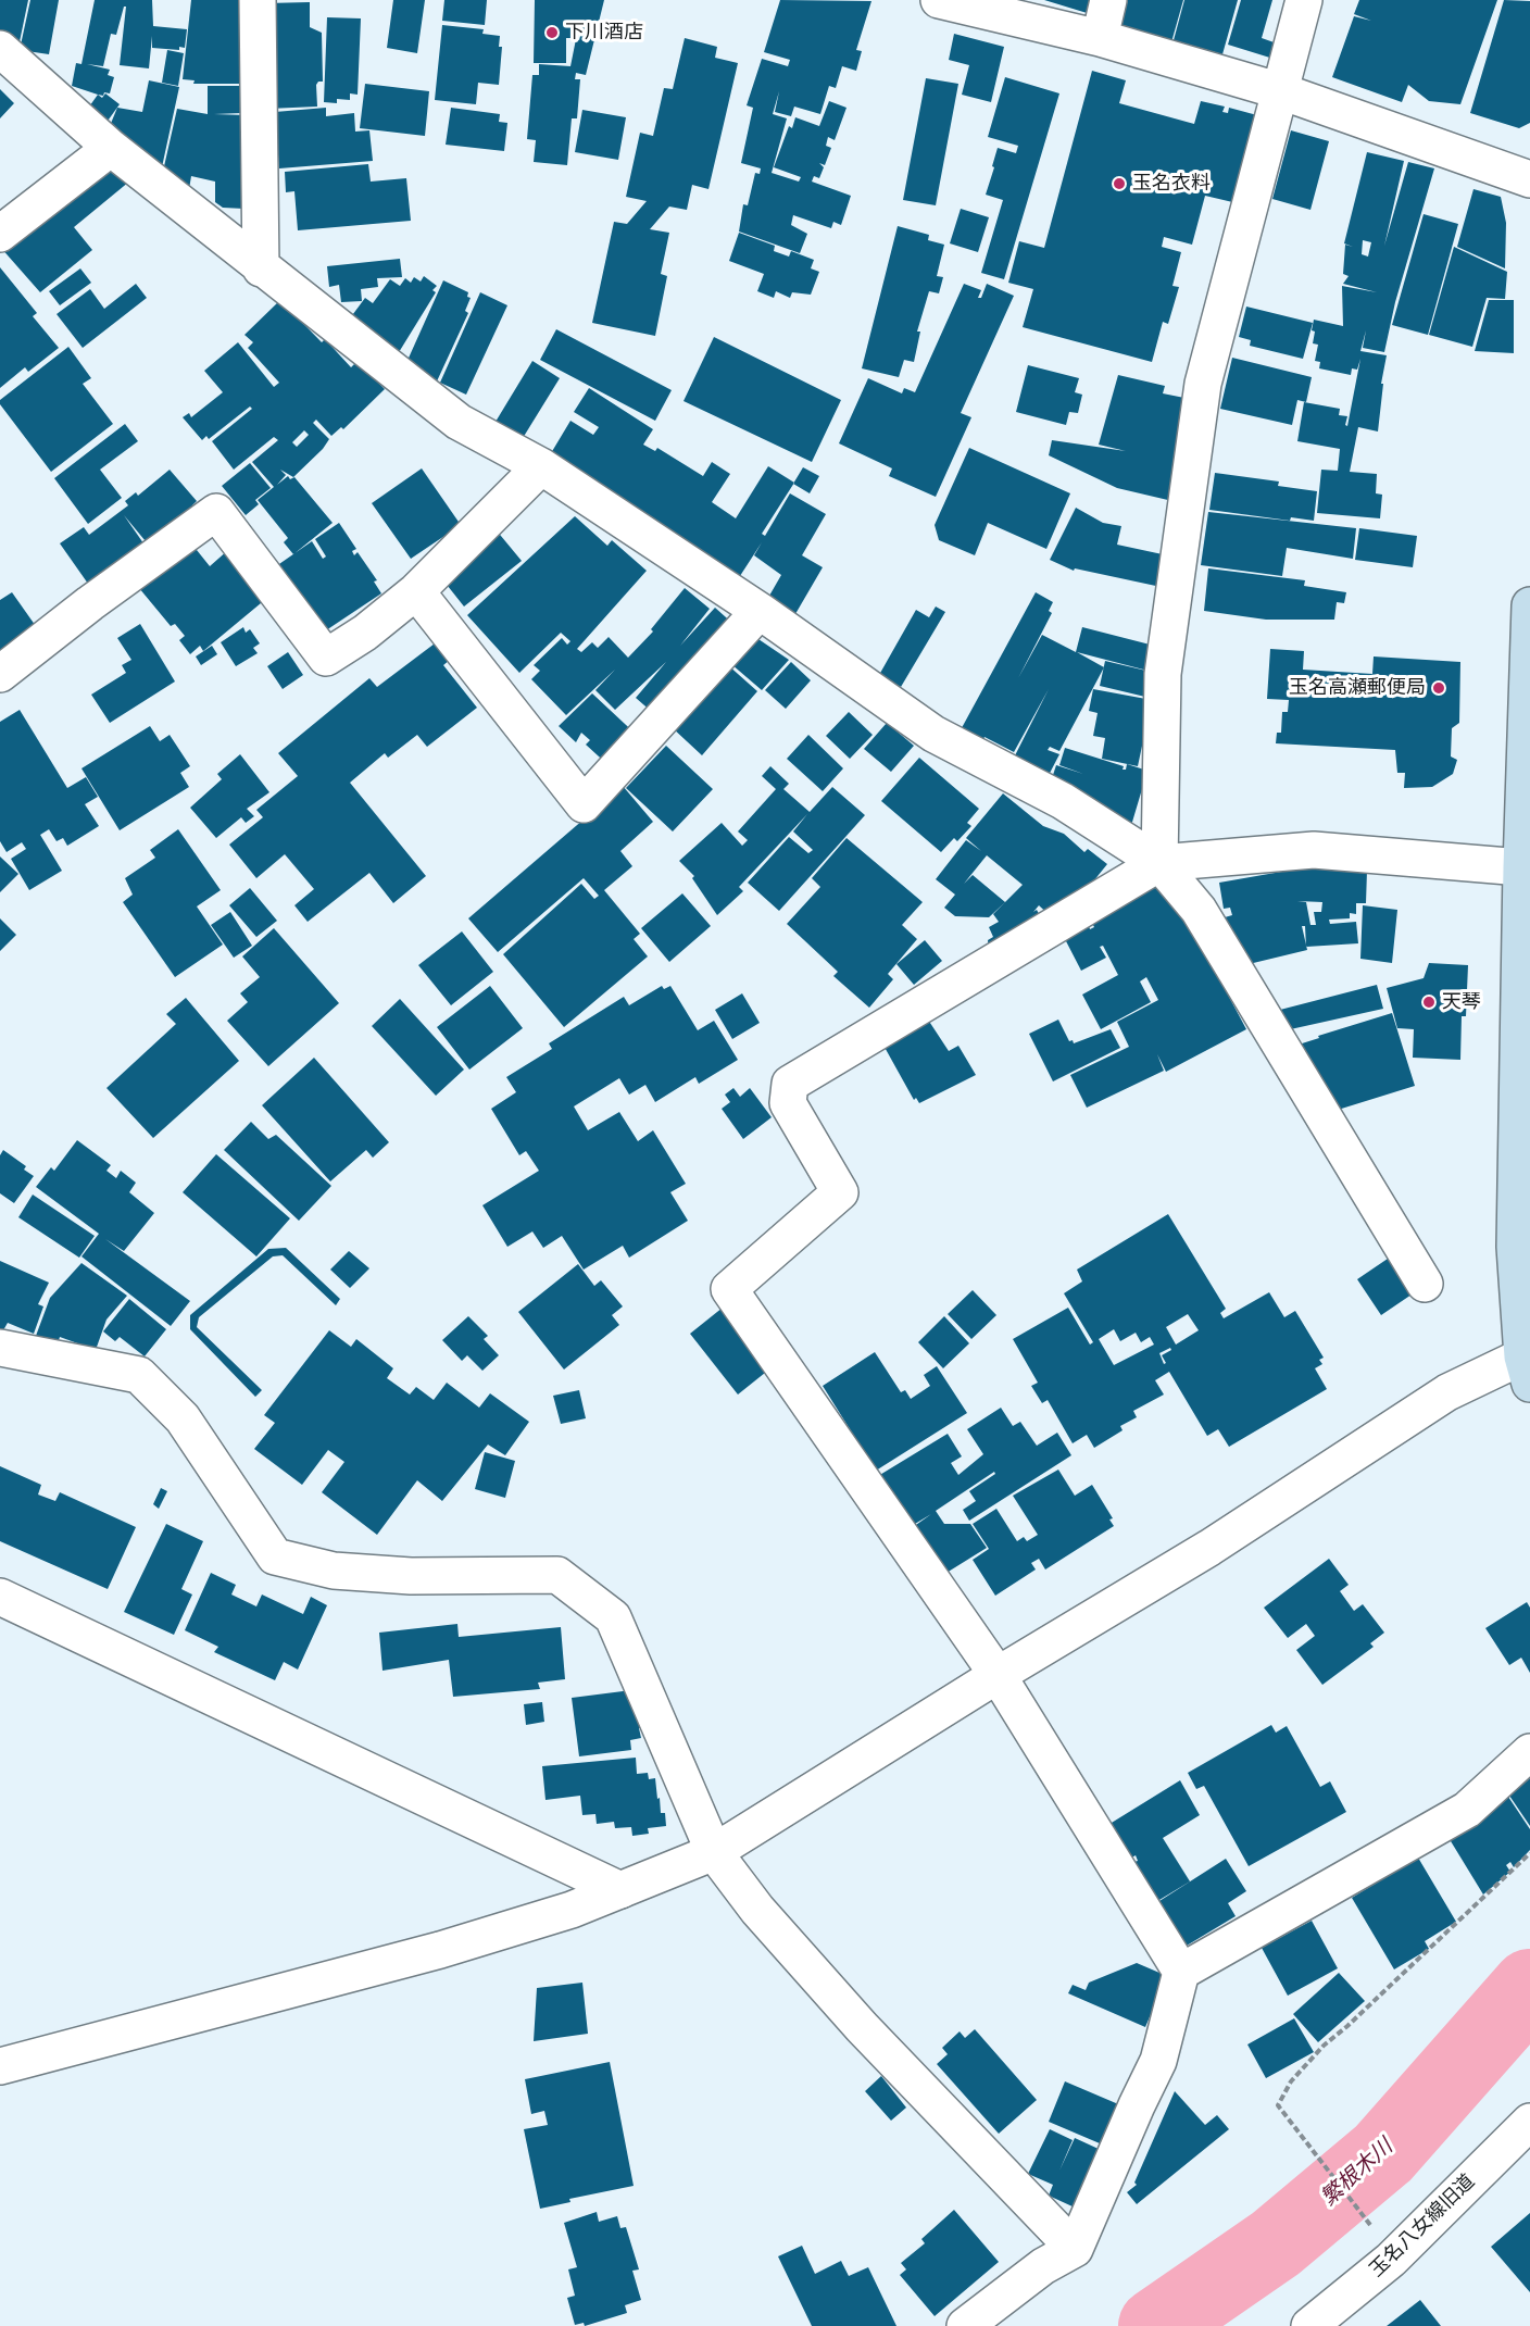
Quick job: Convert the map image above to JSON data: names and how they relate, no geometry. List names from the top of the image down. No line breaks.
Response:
{"streets":{"street":["玉名八女線旧道"]},"water":["繁根木川"],"places":["下川酒店","玉名衣料","玉名高瀬郵便局","天琴"]}
